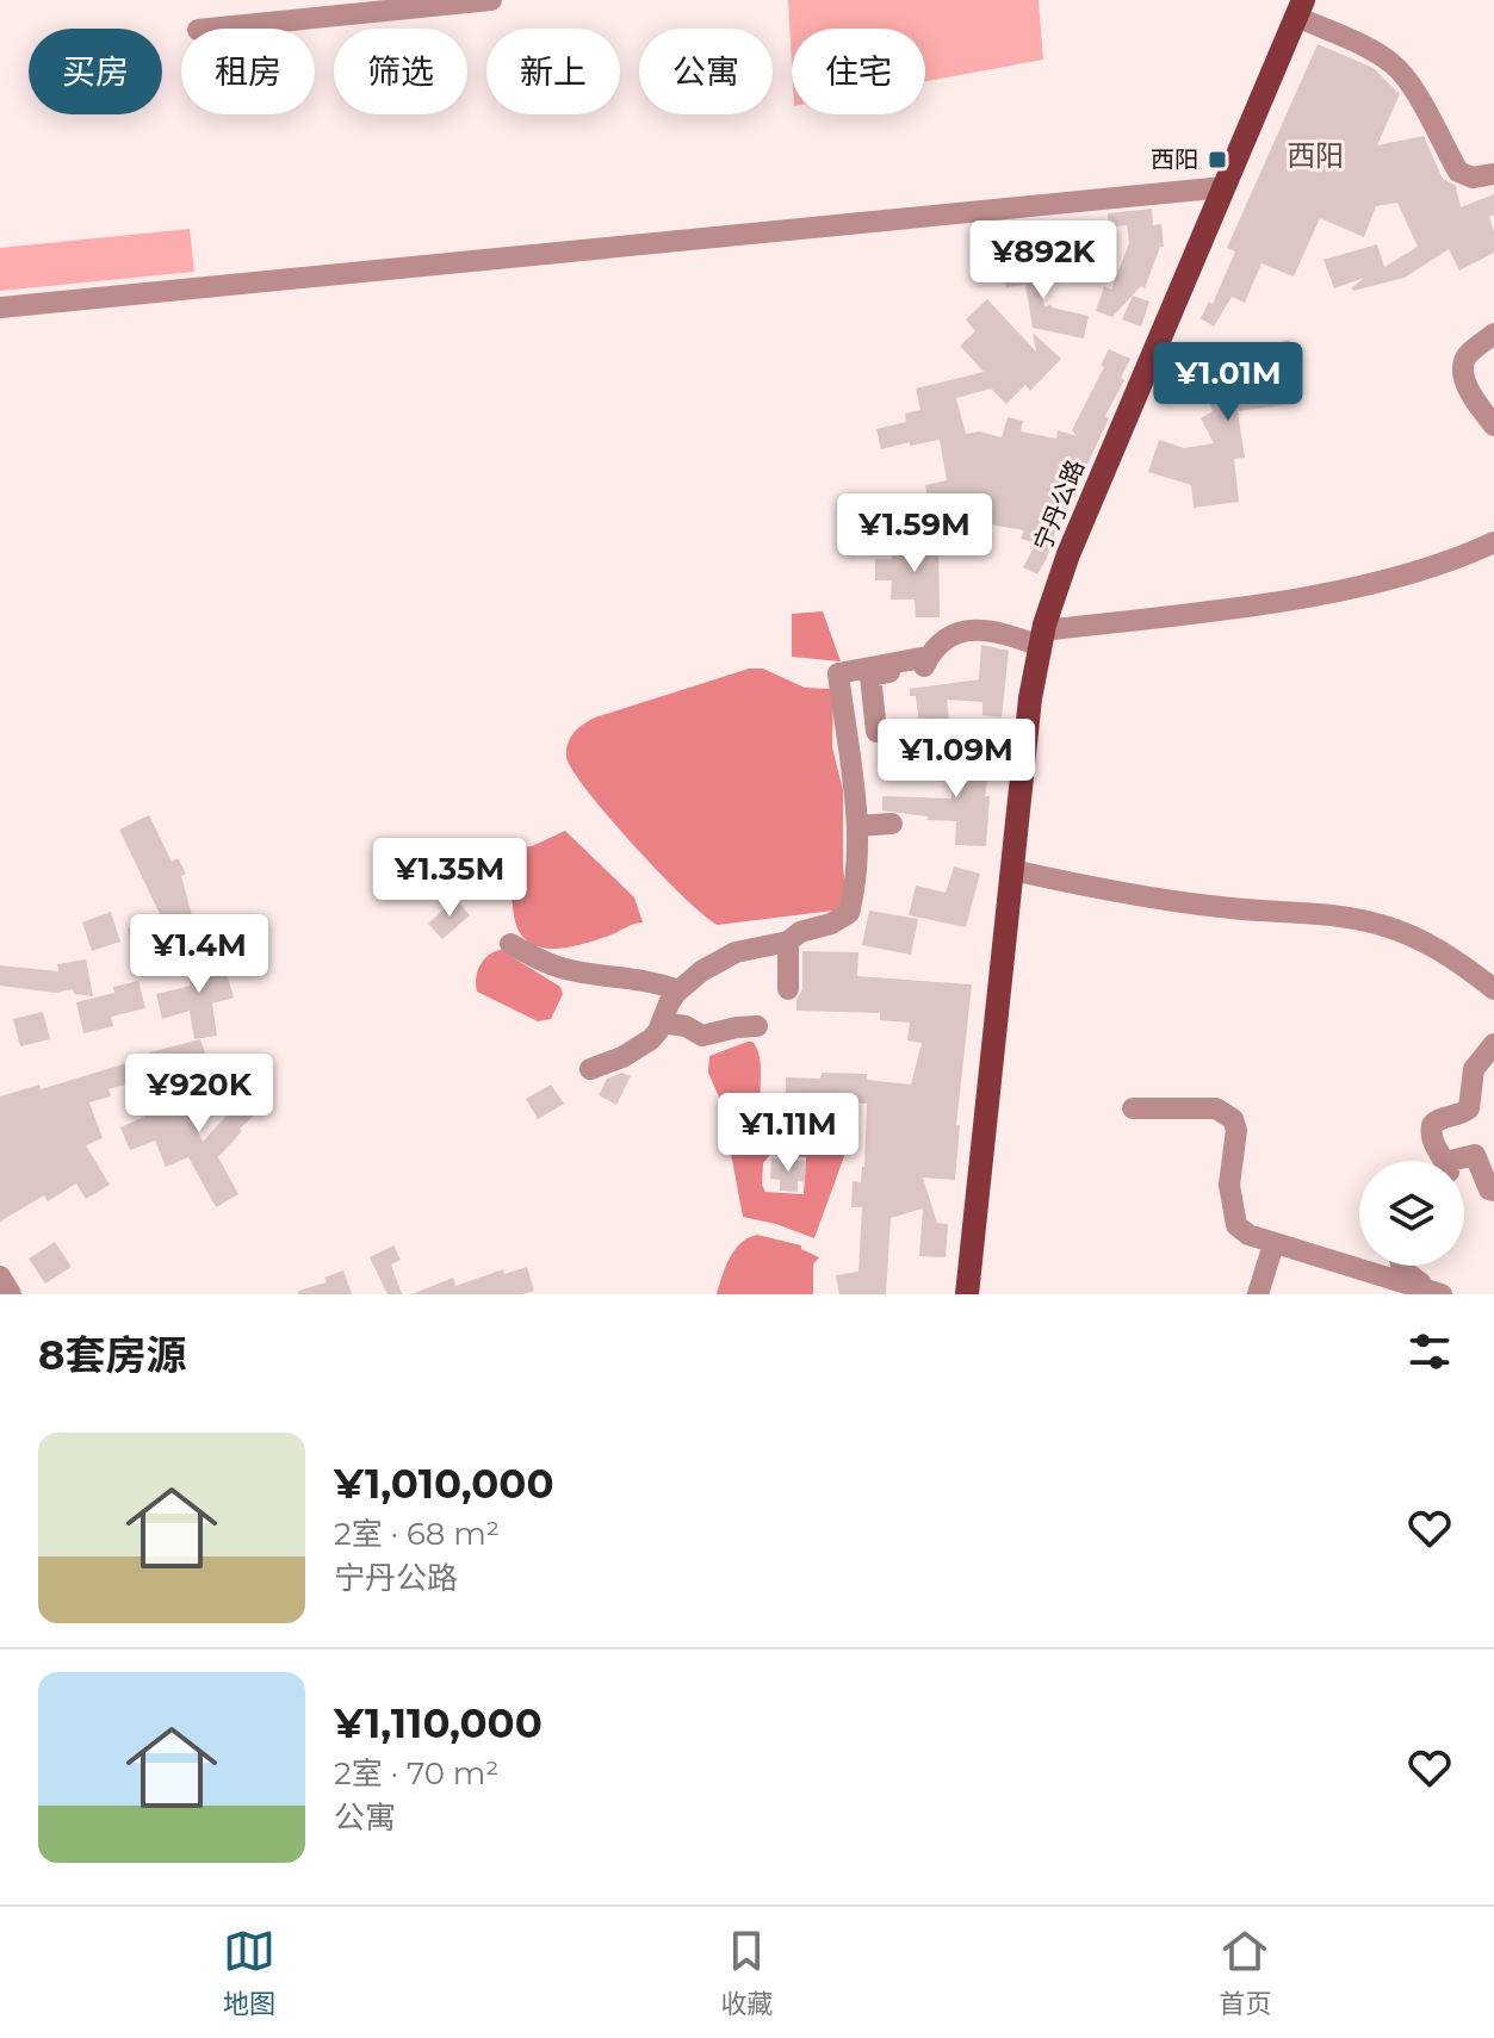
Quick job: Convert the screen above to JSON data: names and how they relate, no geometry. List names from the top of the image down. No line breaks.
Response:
{"streets":{"main road":["宁丹公路"]},"districts":["西阳"],"places":{"transit":["西阳"]},"page":{"chip":["买房","租房","筛选","新上","公寓","住宅"],"price":["¥892K","¥1.01M","¥1.59M","¥1.09M","¥1.35M","¥1.4M","¥920K","¥1.11M"],"heading":"8套房源","list":[{"name":"¥1,010,000","note":"2室 · 68 m² · 宁丹公路"},{"name":"¥1,110,000","note":"2室 · 70 m² · 公寓"}],"tabs":["地图","收藏","首页"]}}
